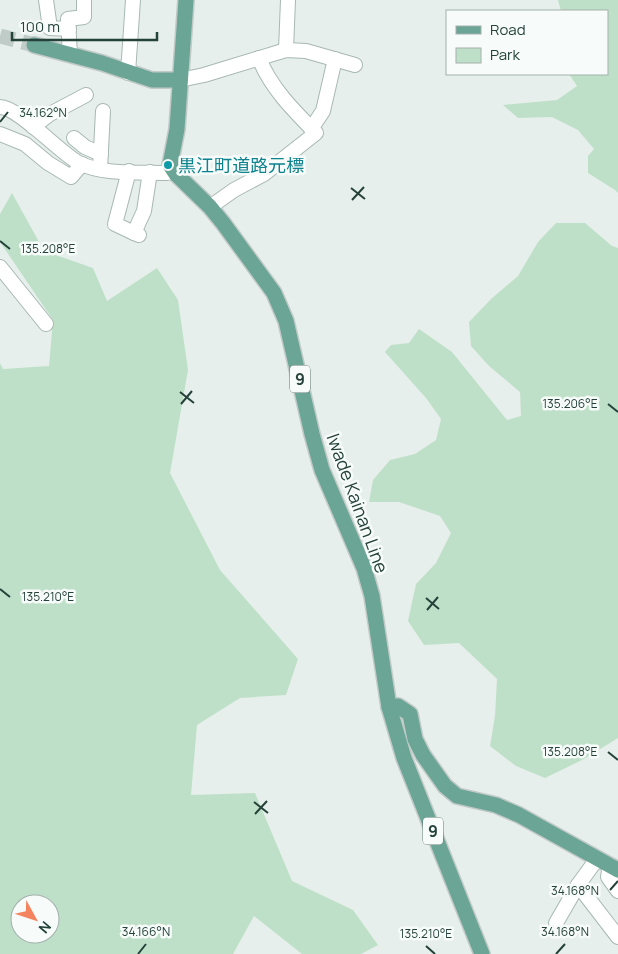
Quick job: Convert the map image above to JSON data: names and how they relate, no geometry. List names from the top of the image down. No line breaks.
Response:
{"streets":{"main road":["9","Iwade Kainan Line"]},"places":["黒江町道路元標"],"legend":["Road","Park"],"scale_bar":"100 m","north":"bottom right","coordinates":["34.162°N","135.208°E","135.206°E","135.210°E","34.168°N","34.166°N"]}
